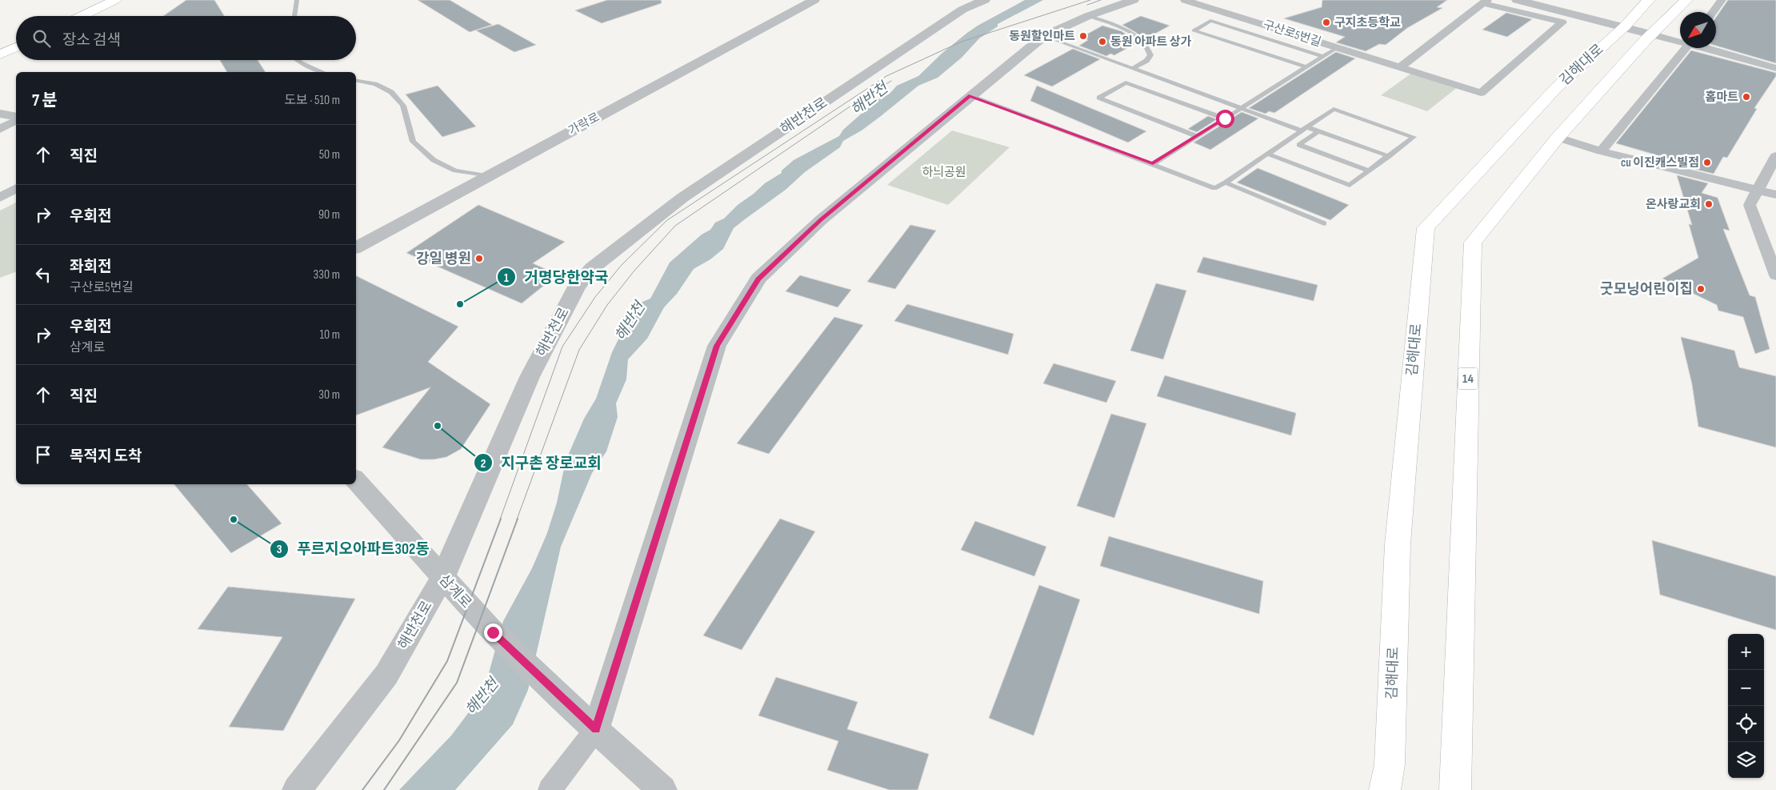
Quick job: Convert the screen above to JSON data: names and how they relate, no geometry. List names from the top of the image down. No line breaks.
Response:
{"streets":{"main road":["김해대로","14"],"street":["구산로5번길","해반천로","가락로","삼계로"]},"crossings":[["해반천로","삼계로"]],"water":["해반천"],"parks":["하늬공원"],"places":["구지초등학교","동원할인마트","동원 아파트 상가","홈마트","cu 이진캐스빌점","온사랑교회","강일 병원","굿모닝어린이집","거명당한약국","지구촌 장로교회","푸르지오아파트302동"],"north":"bottom left","page":{"search":"장소 검색","heading":["7 분","도보 · 510 m"],"list":[["직진","50 m"],["우회전","90 m"],["좌회전","구산로5번길","330 m"],["우회전","삼계로","10 m"],["직진","30 m"],"목적지 도착"],"map_buttons":["+","−"]}}
